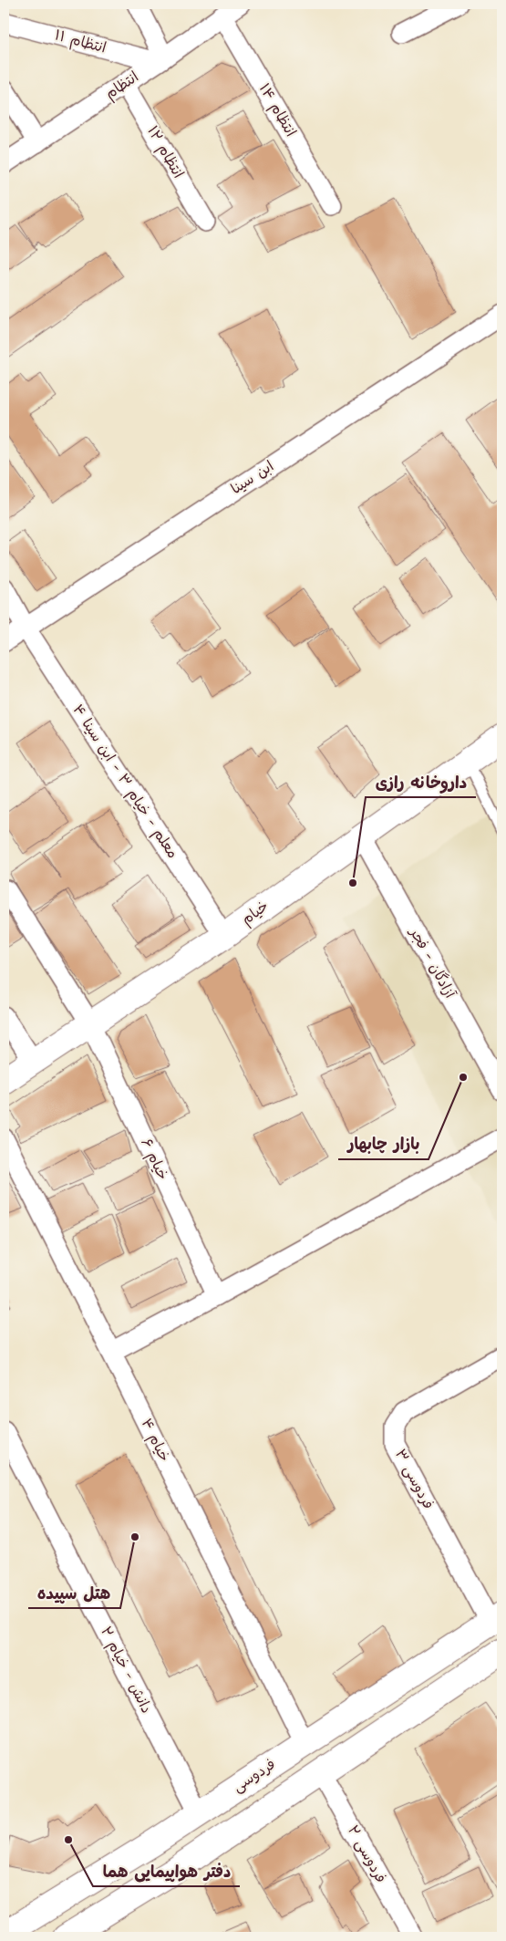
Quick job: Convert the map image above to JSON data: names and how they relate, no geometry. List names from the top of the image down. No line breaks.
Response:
{"streets":{"street":["انتظام ۱۱","انتظام","انتظام ۱۴","انتظام ۱۲","ابن سینا","معلم - خیام ۳ - ابن سینا ۴","خیام","آزادگان - فجر","خیام ۶","خیام ۴","فردوسی ۳","دانش - خیام ۲","فردوسی","فردوسی ۲"]},"crossings":[["انتظام ۱۱","انتظام"],["انتظام","انتظام ۱۴"],["انتظام","انتظام ۱۲"],["ابن سینا","معلم - خیام ۳ - ابن سینا ۴"],["معلم - خیام ۳ - ابن سینا ۴","خیام"],["خیام","آزادگان - فجر"],["خیام","خیام ۶"],["خیام ۴","فردوسی"],["فردوسی ۳","فردوسی"],["دانش - خیام ۲","فردوسی"]],"places":["داروخانه رازی","بازار چابهار","هتل سپیده","دفتر هواپیمایی هما"]}
